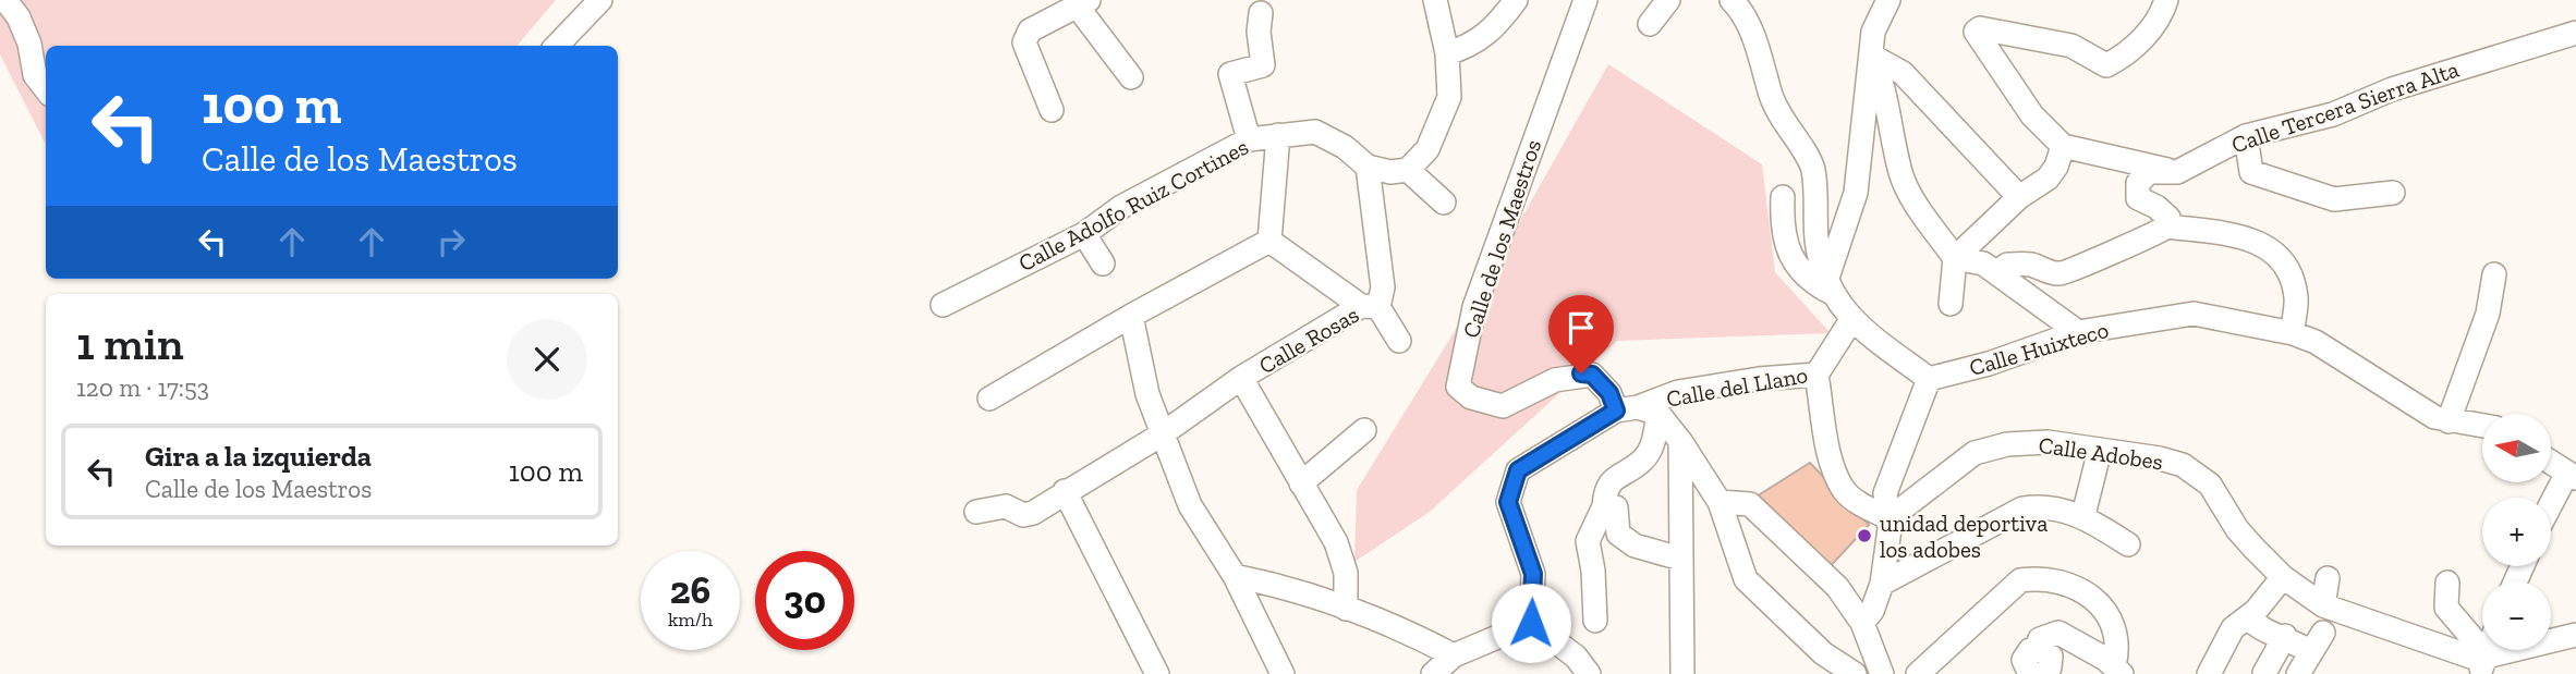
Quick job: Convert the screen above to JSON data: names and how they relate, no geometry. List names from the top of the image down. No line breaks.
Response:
{"streets":{"street":["Calle Tercera Sierra Alta","Calle Adolfo Ruiz Cortines","Calle de los Maestros","Calle Rosas","Calle Huixteco","Calle del Llano","Calle Adobes"]},"crossings":[["Calle de los Maestros","Calle del Llano"]],"places":["unidad deportiva los adobes"],"north":"left","page":{"turn":["100 m","Calle de los Maestros"],"heading":["1 min","120 m · 17:53"],"map_buttons":["+","−"],"list":[{"name":"Gira a la izquierda","note":"Calle de los Maestros","value":"100 m"}],"speed":"26 km/h","limit":"30"}}
